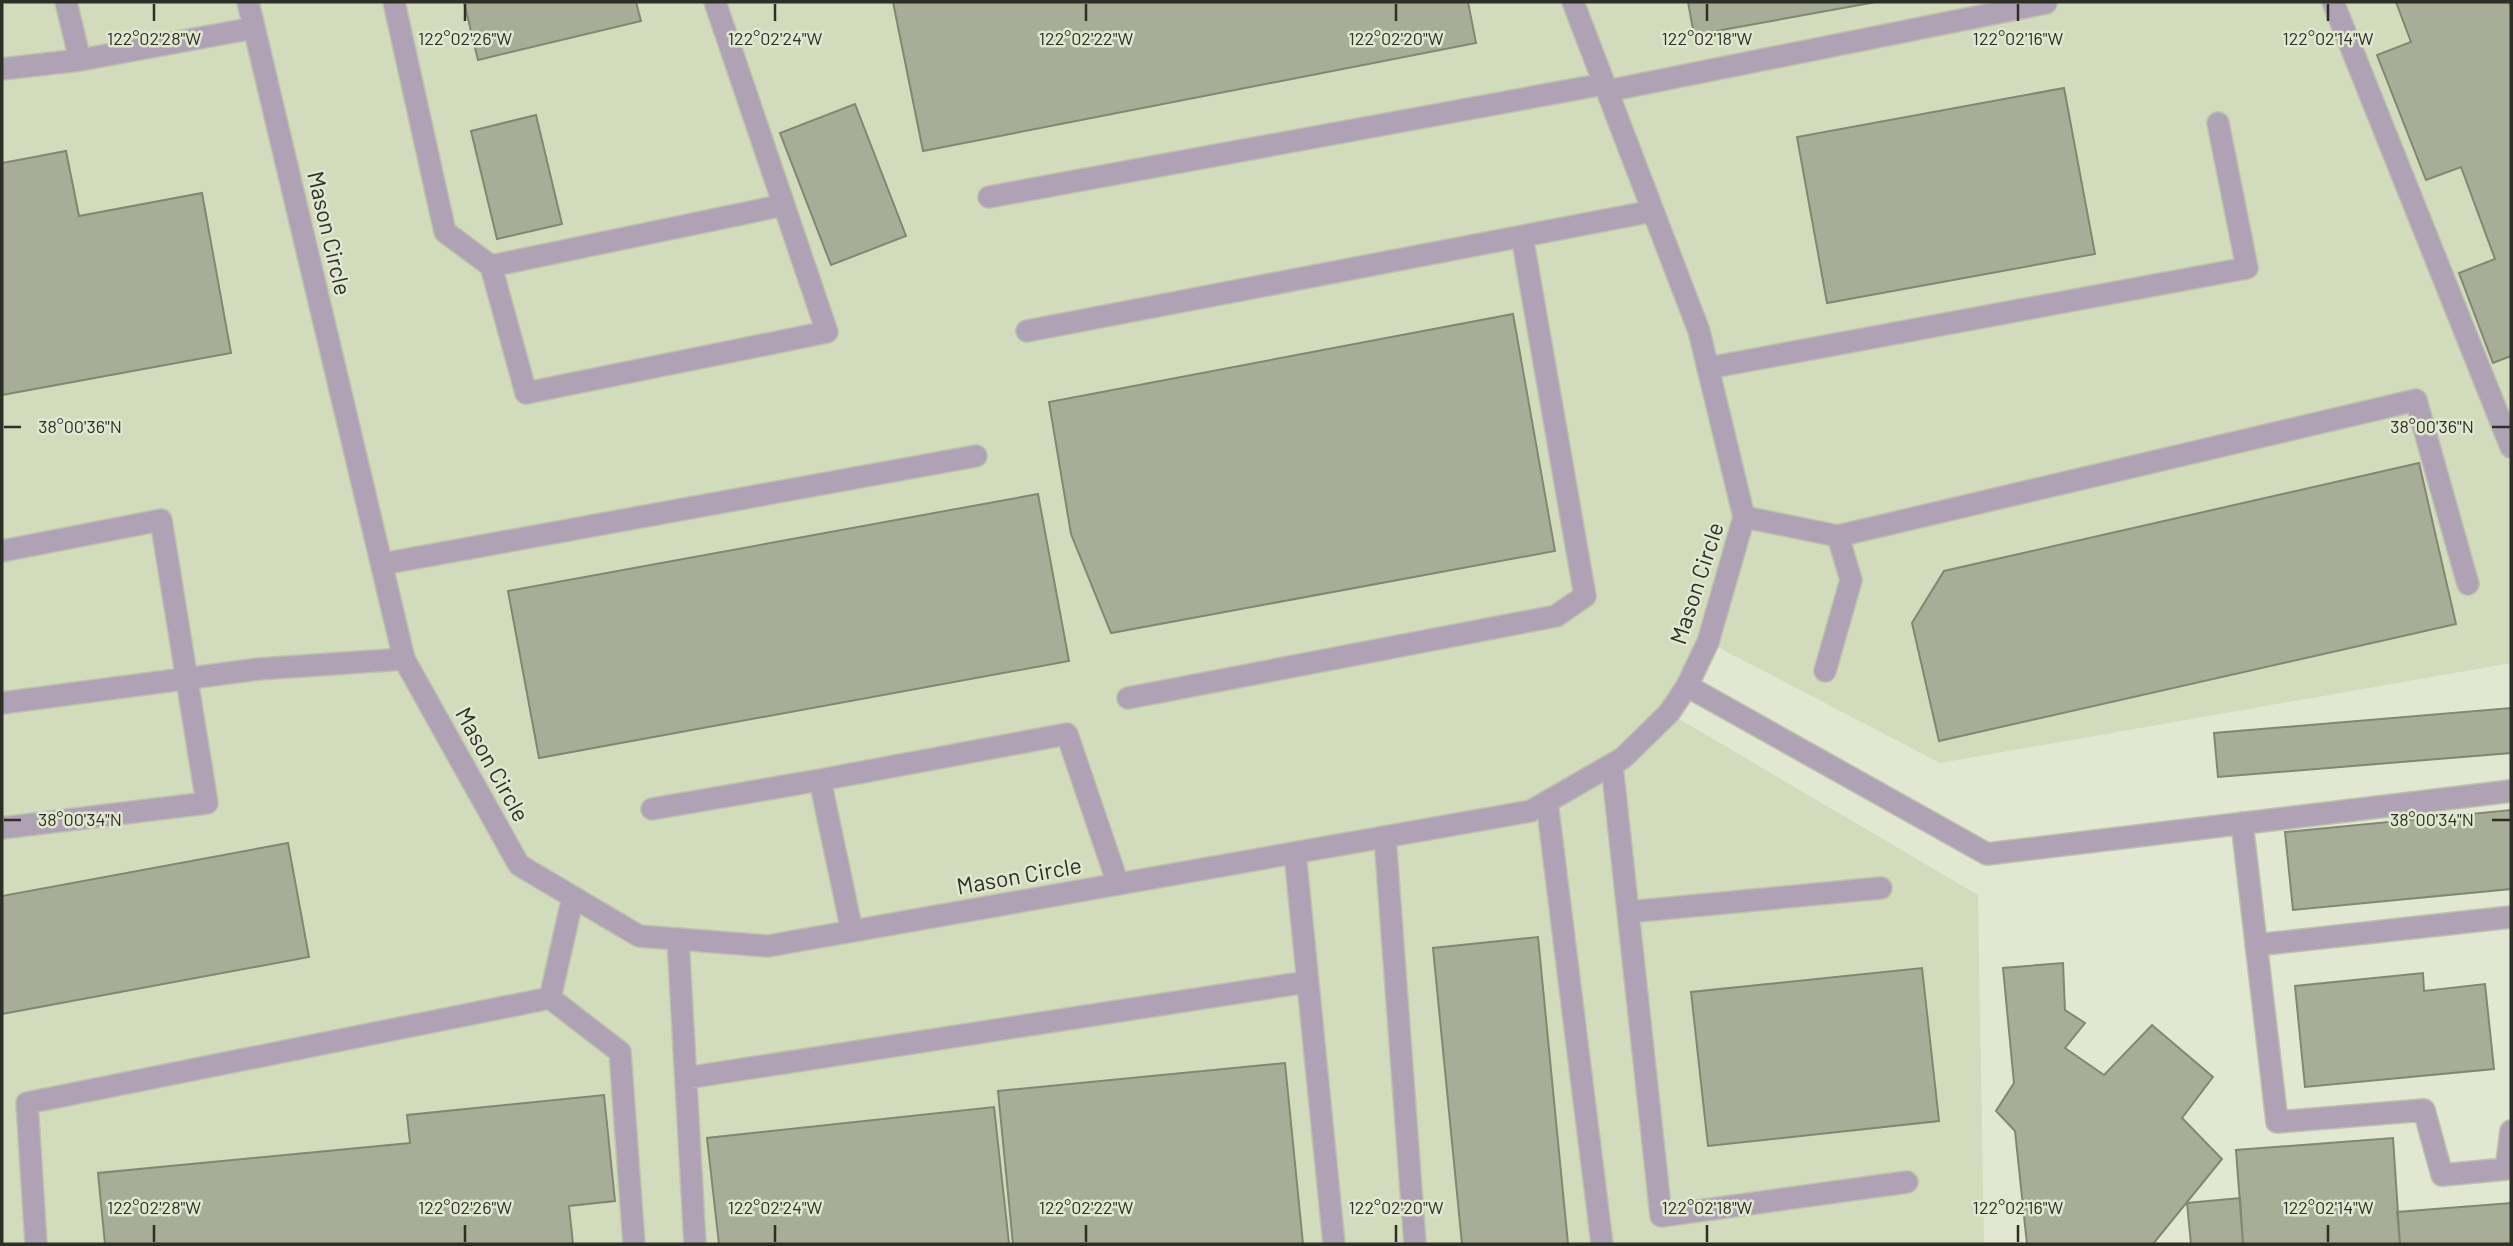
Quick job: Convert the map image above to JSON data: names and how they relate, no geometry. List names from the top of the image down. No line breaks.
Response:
{"streets":{"street":["Mason Circle"]},"coordinates":["122°02'28\"W","122°02'26\"W","122°02'24\"W","122°02'22\"W","122°02'20\"W","122°02'18\"W","122°02'16\"W","122°02'14\"W","38°00'36\"N","38°00'34\"N"]}
